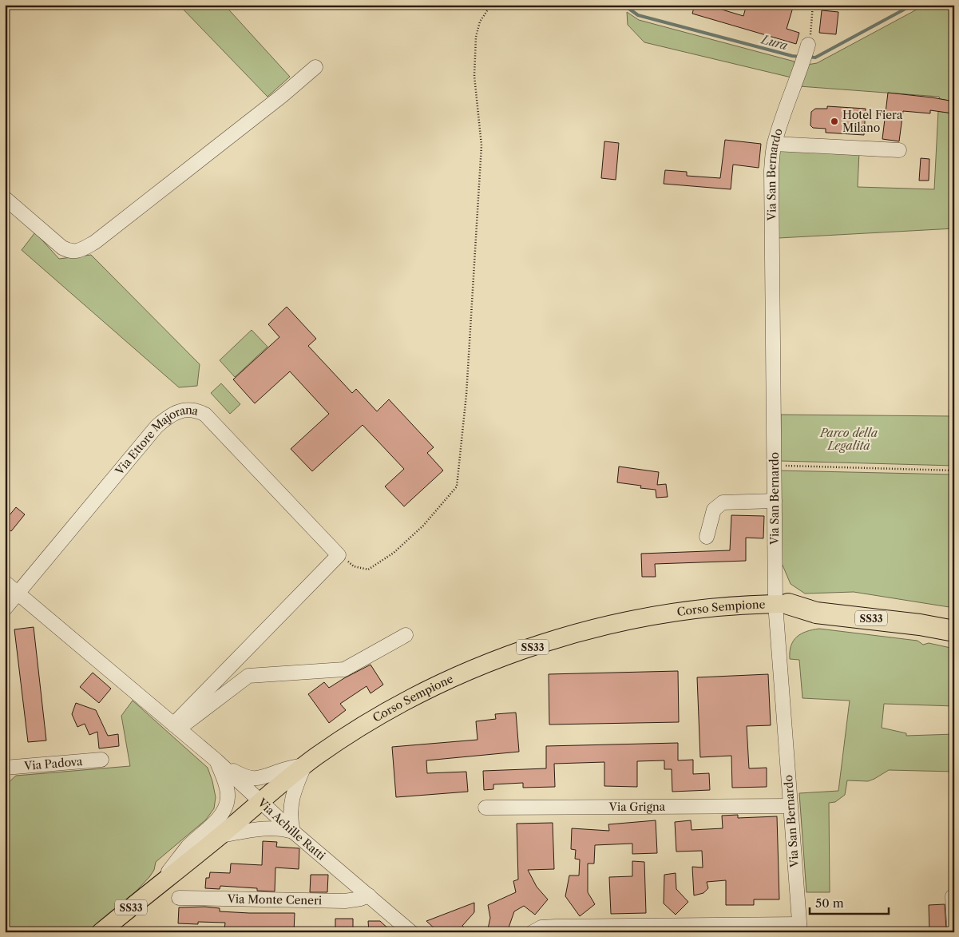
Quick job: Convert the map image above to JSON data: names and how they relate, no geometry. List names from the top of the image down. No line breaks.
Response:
{"streets":{"highway":["Corso Sempione","SS33"],"street":["Via San Bernardo","Via Ettore Majorana","Via Padova","Via Grigna","Via Achille Ratti","Via Monte Ceneri"]},"crossings":[["Via San Bernardo","Corso Sempione"],["Via San Bernardo","Via Grigna"],["Via Ettore Majorana","Via Achille Ratti"],["Corso Sempione","Via Achille Ratti"],["Via Achille Ratti","Via Monte Ceneri"]],"water":["Lura"],"parks":["Parco della Legalità"],"places":["Hotel Fiera Milano"],"scale_bar":"50 m"}
